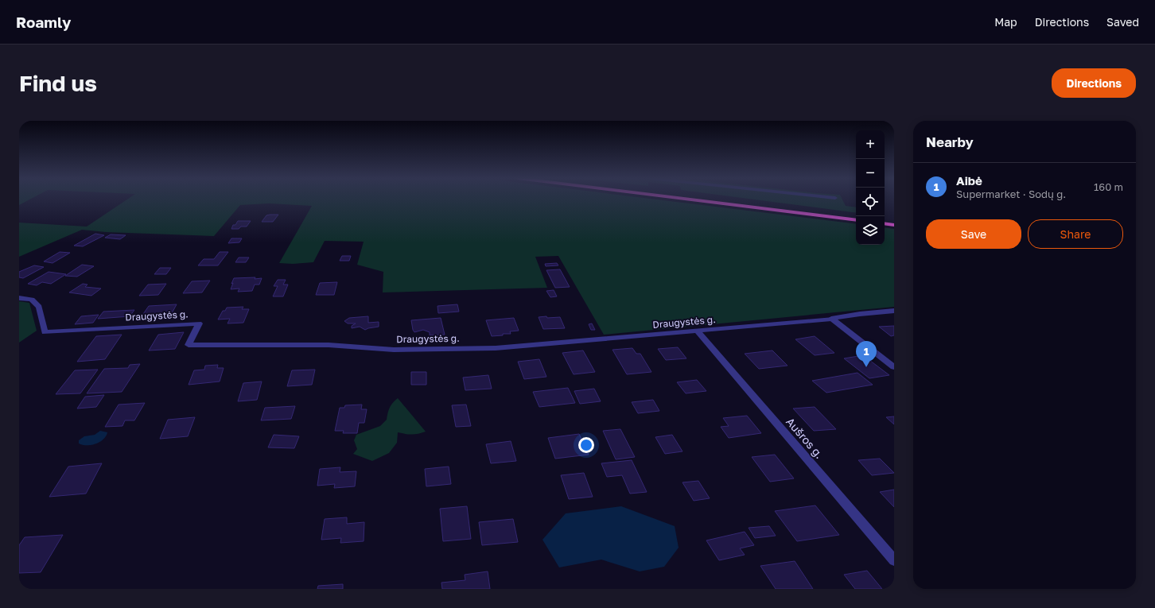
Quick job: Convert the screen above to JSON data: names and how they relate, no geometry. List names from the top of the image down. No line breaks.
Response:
{"streets":{"street":["Draugystės g.","Aušros g."]},"crossings":[["Draugystės g.","Aušros g."]],"page":{"header":"Roamly","nav":["Map","Directions","Saved"],"buttons":["Directions",["Save","Share"]],"title":"Find us","heading":"Nearby","map_buttons":["+","−"],"list":[{"mark":"1","name":"Aibė","note":"Supermarket · Sodų g.","value":"160 m"}],"pins":"1"}}
